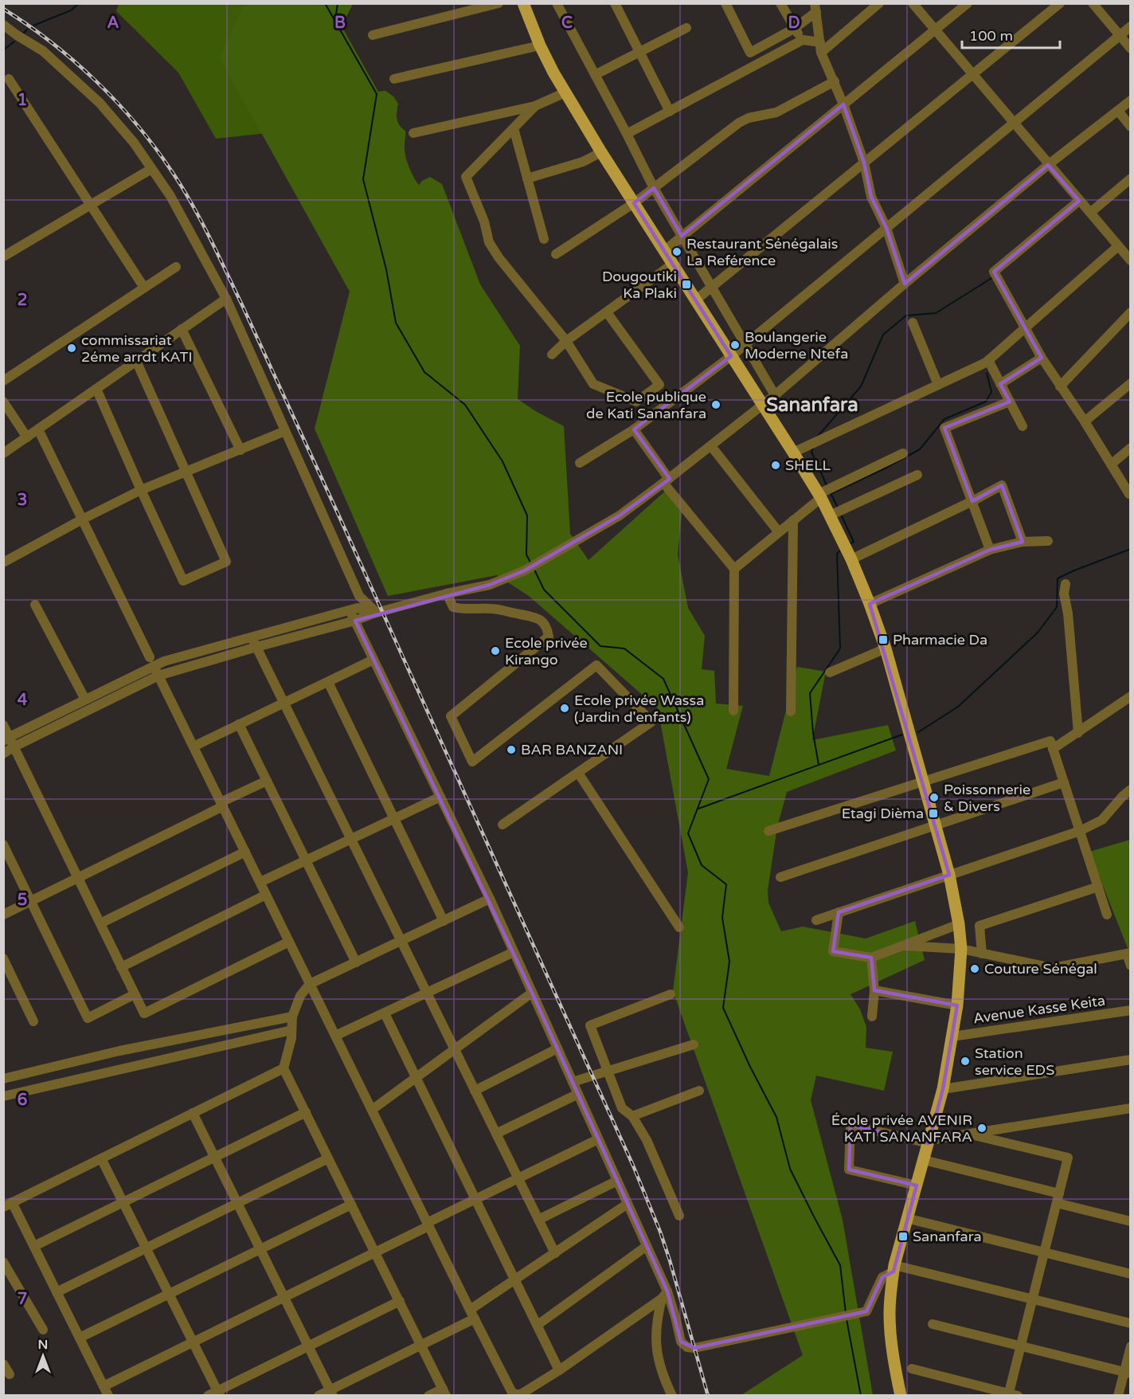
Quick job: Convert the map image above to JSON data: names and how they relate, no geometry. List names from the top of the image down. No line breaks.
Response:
{"streets":{"street":["Avenue Kasse Keita"]},"districts":["Sananfara"],"places":{"other":["Restaurant Sénégalais La Reférence","Boulangerie Moderne Ntefa","commissariat 2éme arrdt KATI","Ecole publique de Kati Sananfara","SHELL","Ecole privée Kirango","Ecole privée Wassa (Jardin d'enfants)","BAR BANZANI","Poissonnerie & Divers","Couture Sénégal","Station service EDS","École privée AVENIR KATI SANANFARA"],"transit":["Dougoutiki Ka Plaki","Pharmacie Da","Etagi Dièma","Sananfara"]},"scale_bar":"100 m","north":"top","grid":{"columns":["A","B","C","D"],"rows":["1","2","3","4","5","6","7"]}}
